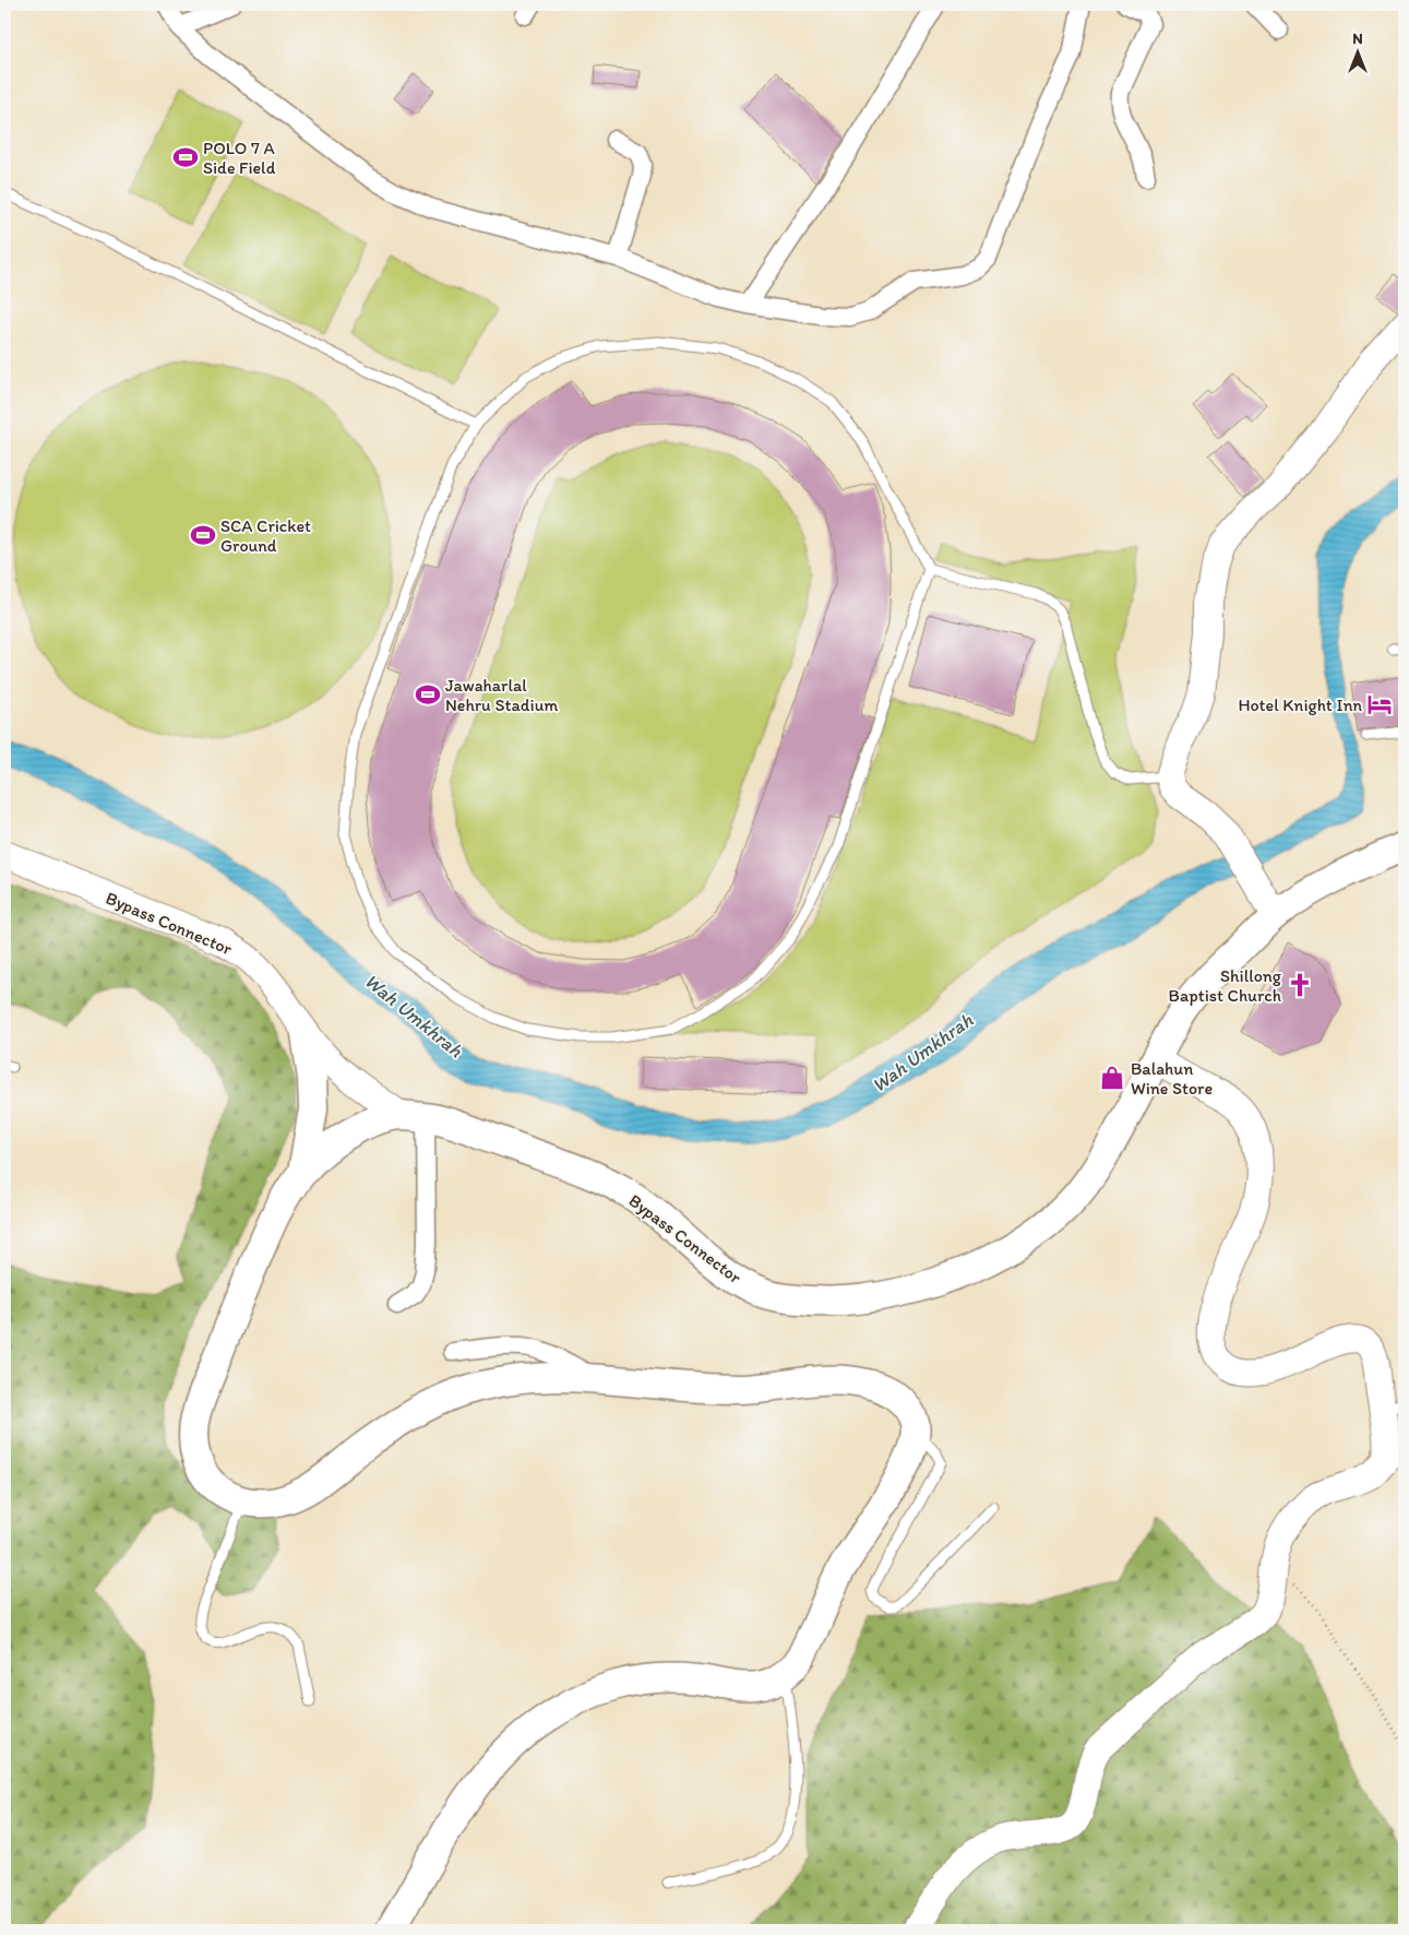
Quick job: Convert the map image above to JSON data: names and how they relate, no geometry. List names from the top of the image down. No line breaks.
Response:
{"streets":{"main road":["Bypass Connector"]},"water":["Wah Umkhrah"],"places":{"sports":["POLO 7 A Side Field","SCA Cricket Ground","Jawaharlal Nehru Stadium"],"hotel":["Hotel Knight Inn"],"church":["Shillong Baptist Church"],"shop":["Balahun Wine Store"]},"north":"top"}
